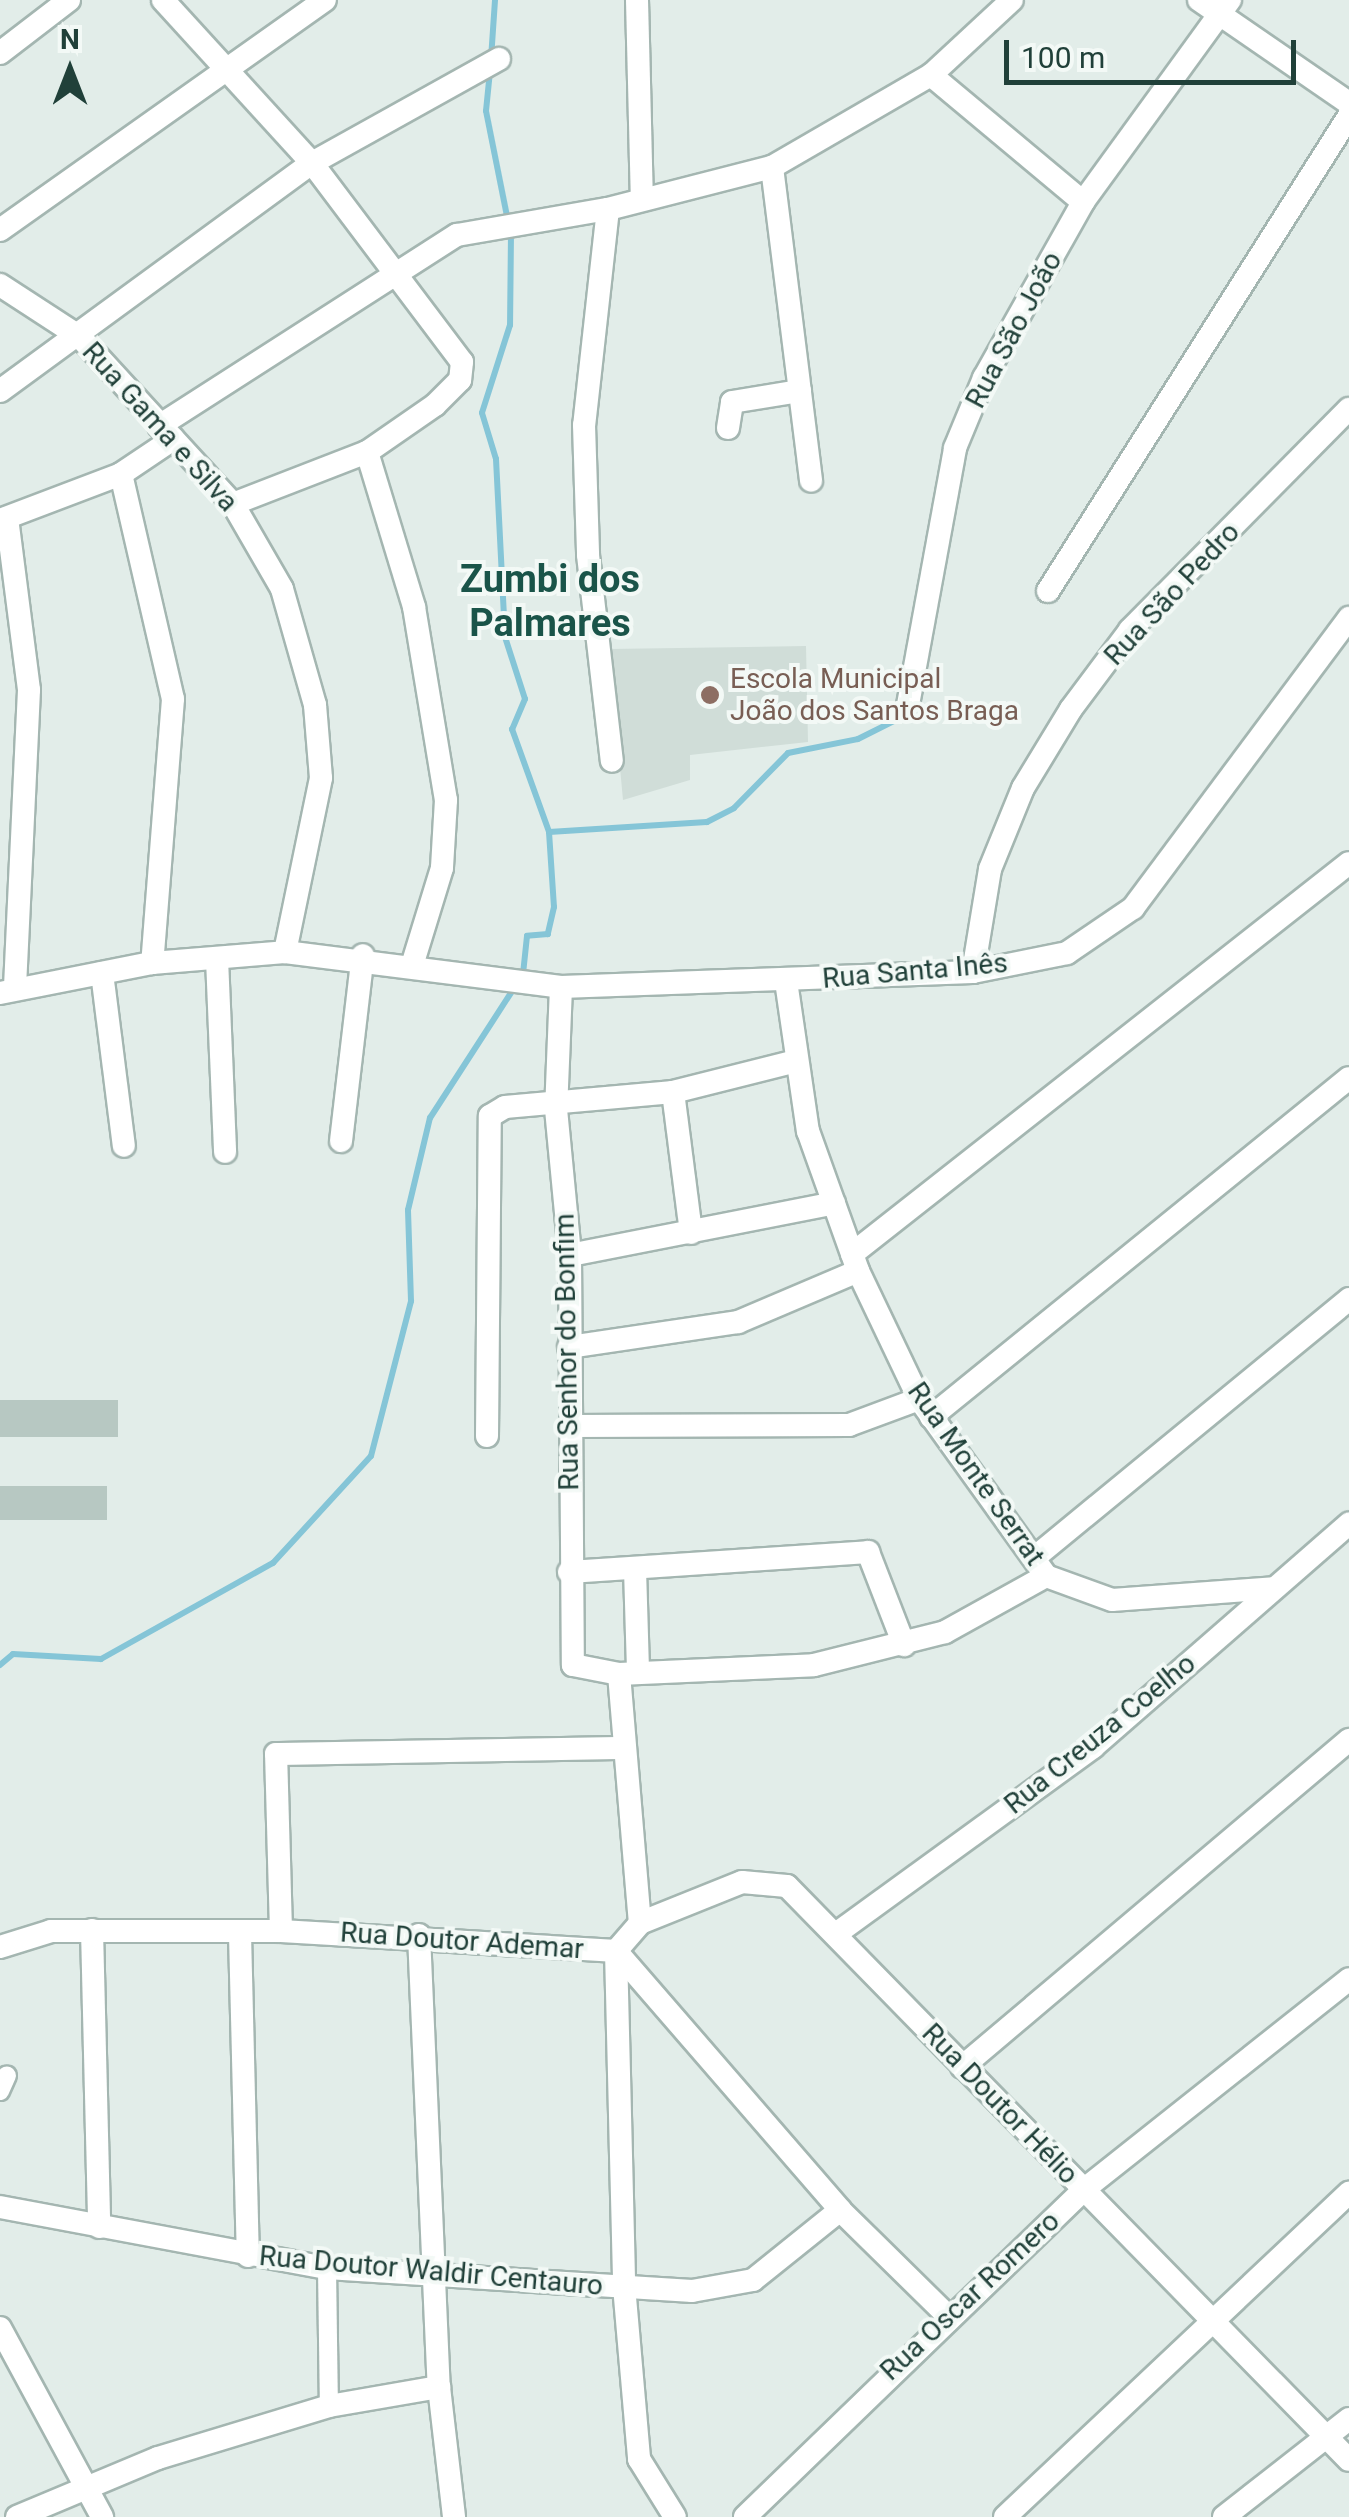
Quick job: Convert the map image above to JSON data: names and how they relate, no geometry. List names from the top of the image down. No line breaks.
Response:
{"streets":{"street":["Rua São João","Rua Gama e Silva","Rua São Pedro","Rua Santa Inês","Rua Senhor do Bonfim","Rua Monte Serrat","Rua Creuza Coelho","Rua Doutor Ademar","Rua Doutor Hélio","Rua Doutor Waldir Centauro","Rua Oscar Romero"]},"crossings":[["Rua Gama e Silva","Rua Santa Inês"],["Rua São Pedro","Rua Santa Inês"],["Rua Santa Inês","Rua Senhor do Bonfim"],["Rua Santa Inês","Rua Monte Serrat"],["Rua Monte Serrat","Rua Creuza Coelho"],["Rua Creuza Coelho","Rua Doutor Hélio"],["Rua Doutor Ademar","Rua Doutor Hélio"],["Rua Doutor Ademar","Rua Doutor Waldir Centauro"],["Rua Doutor Ademar","Rua Oscar Romero"],["Rua Doutor Hélio","Rua Oscar Romero"]],"districts":["Zumbi dos Palmares"],"places":["Escola Municipal João dos Santos Braga"],"scale_bar":"100 m","north":"top"}
